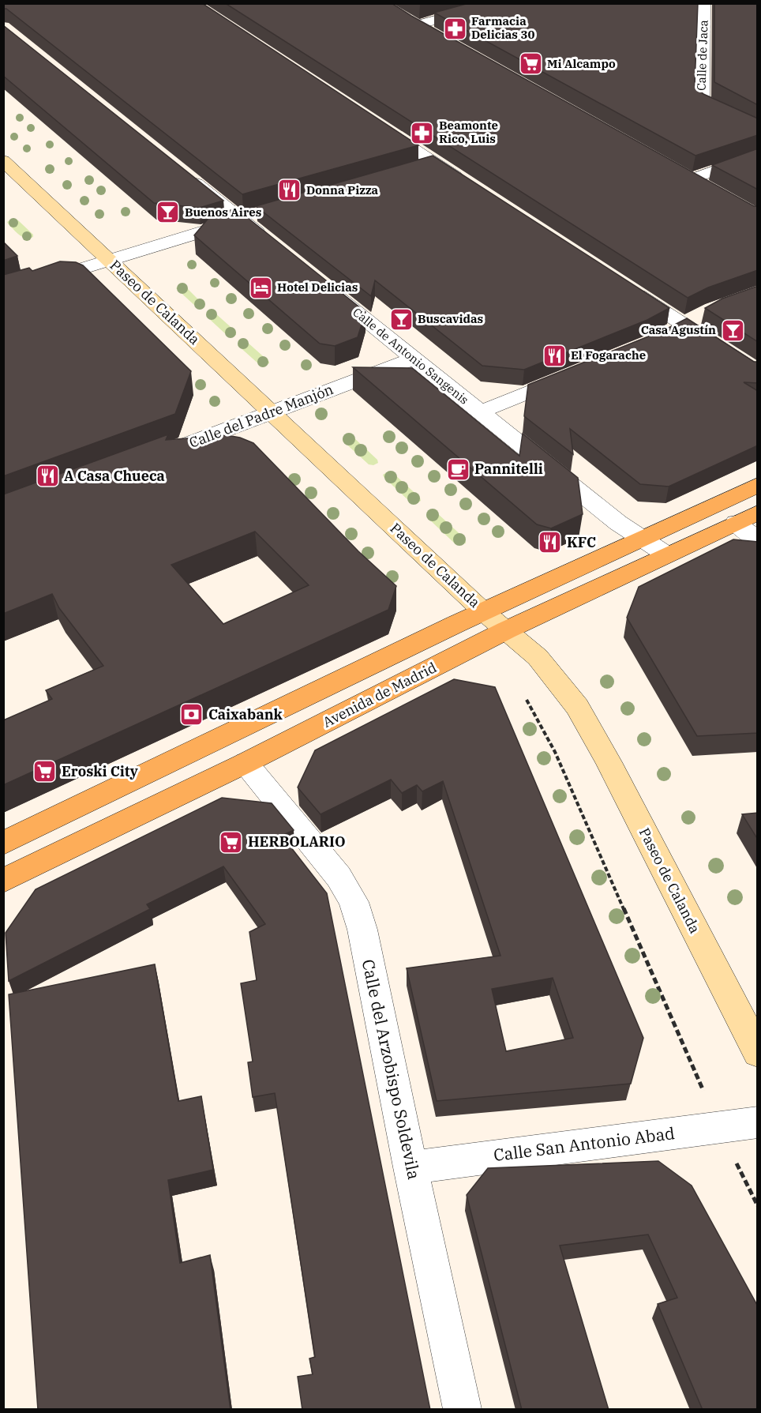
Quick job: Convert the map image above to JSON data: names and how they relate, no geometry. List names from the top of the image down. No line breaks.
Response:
{"streets":{"main road":["Paseo de Calanda","Avenida de Madrid"],"street":["Calle de Jaca","Calle de Antonio Sangenis","Calle del Padre Manjón","Calle del Arzobispo Soldevila","Calle San Antonio Abad"]},"crossings":[["Paseo de Calanda","Calle del Padre Manjón"],["Paseo de Calanda","Avenida de Madrid"],["Calle de Antonio Sangenis","Calle del Padre Manjón"],["Calle de Antonio Sangenis","Avenida de Madrid"],["Avenida de Madrid","Calle del Arzobispo Soldevila"],["Calle del Arzobispo Soldevila","Calle San Antonio Abad"]],"places":{"pharmacy":["Farmacia Delicias 30","Beamonte Rico, Luis"],"supermarket":["Mi Alcampo","Eroski City","HERBOLARIO"],"restaurant":["Donna Pizza","El Fogarache","A Casa Chueca","KFC"],"bar":["Buenos Aires","Buscavidas","Casa Agustín"],"hotel":["Hotel Delicias"],"cafe":["Pannitelli"],"bank":["Caixabank"]}}
